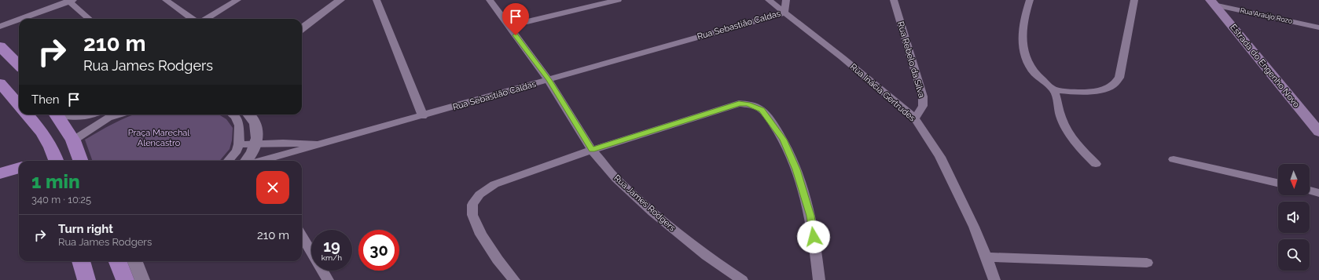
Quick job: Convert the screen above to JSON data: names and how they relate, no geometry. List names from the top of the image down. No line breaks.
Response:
{"streets":{"main road":["Estrada do Engenho Novo"],"street":["Rua Araújo Rozo","Rua Sebastião Caldas","Rua Rebelo da Silva","Rua Inácia Gertrudes","Rua James Rodgers"]},"crossings":[["Rua Araújo Rozo","Estrada do Engenho Novo"],["Rua Sebastião Caldas","Rua Inácia Gertrudes"],["Rua Sebastião Caldas","Rua James Rodgers"],["Rua Rebelo da Silva","Rua Inácia Gertrudes"]],"parks":["Praça Marechal Alencastro"],"north":"bottom","page":{"turn":["210 m","Rua James Rodgers"],"then":"Then","heading":["1 min","340 m · 10:25"],"list":[{"name":"Turn right","note":"Rua James Rodgers","value":"210 m"}],"speed":"19 km/h","limit":"30"}}
